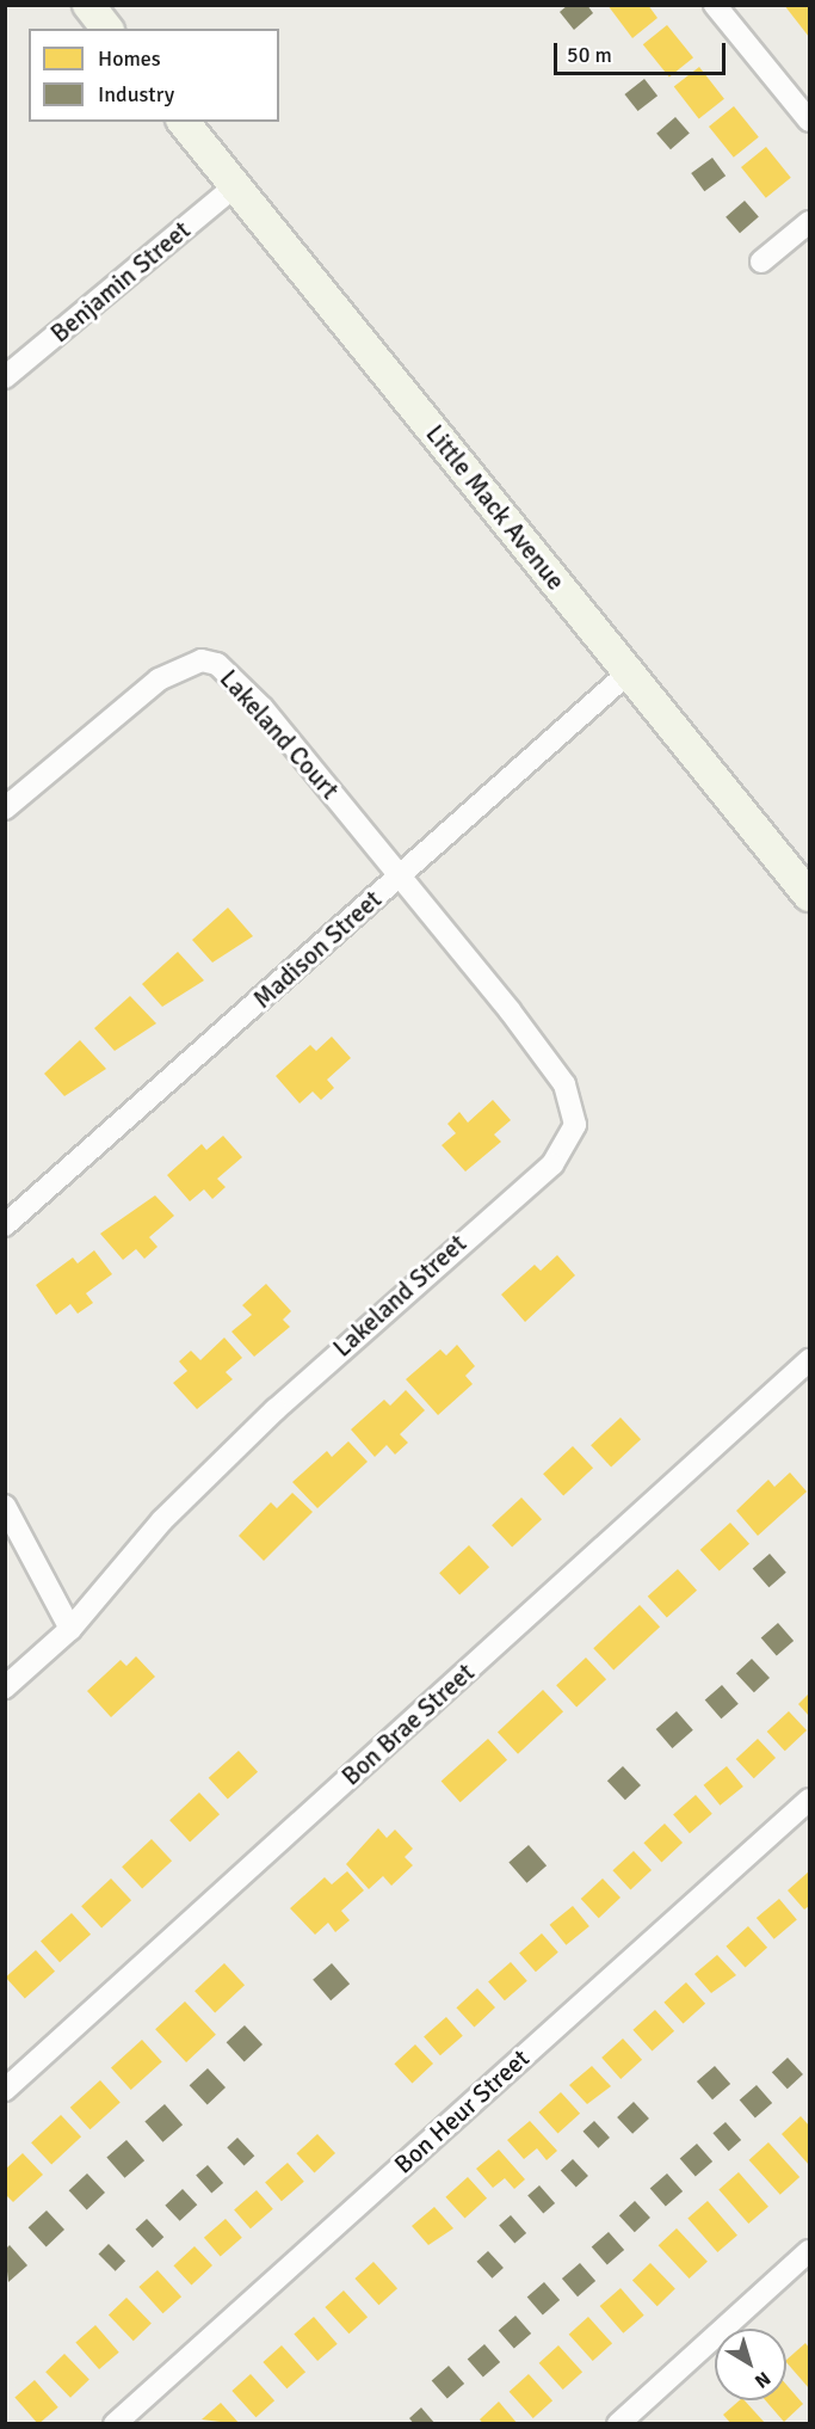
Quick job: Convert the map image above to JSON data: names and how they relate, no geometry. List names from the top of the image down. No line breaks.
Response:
{"streets":{"main road":["Little Mack Avenue"],"street":["Benjamin Street","Lakeland Court","Madison Street","Lakeland Street","Bon Brae Street","Bon Heur Street"]},"crossings":[["Benjamin Street","Little Mack Avenue"],["Little Mack Avenue","Madison Street"],["Lakeland Court","Madison Street"],["Lakeland Court","Lakeland Street"],["Madison Street","Lakeland Street"]],"legend":["Homes","Industry"],"scale_bar":"50 m","north":"bottom right"}
